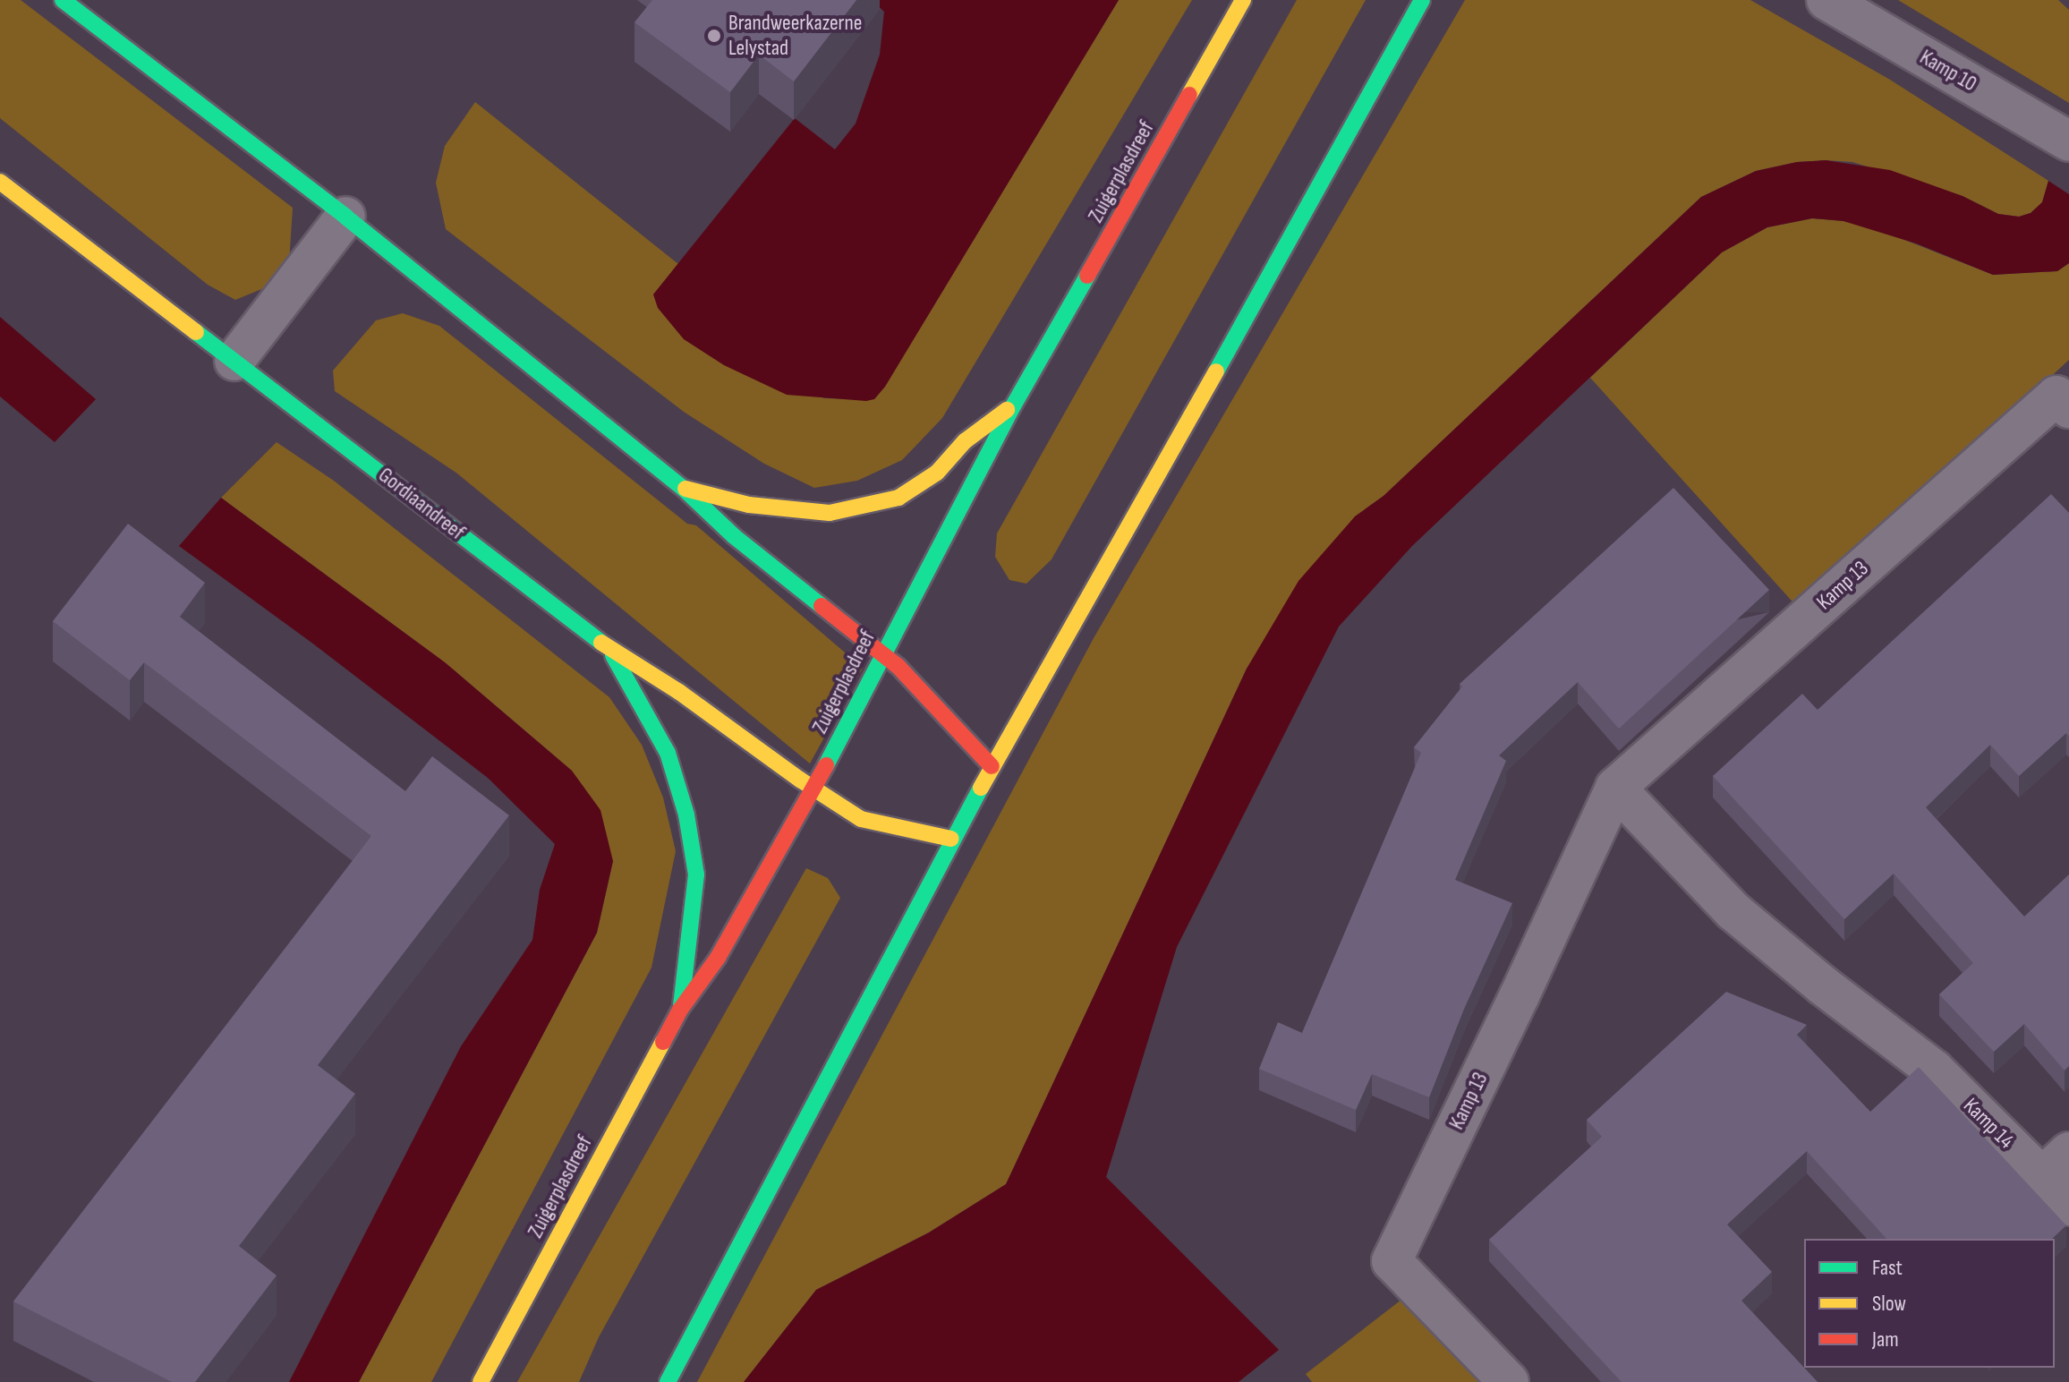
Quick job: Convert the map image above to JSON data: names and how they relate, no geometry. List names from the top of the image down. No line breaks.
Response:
{"streets":{"main road":["Zuigerplasdreef","Gordiaandreef"],"street":["Kamp 10","Kamp 13","Kamp 14"]},"crossings":[["Zuigerplasdreef","Gordiaandreef"],["Kamp 13","Kamp 14"]],"places":["Brandweerkazerne Lelystad"],"legend":["Fast","Slow","Jam"]}
